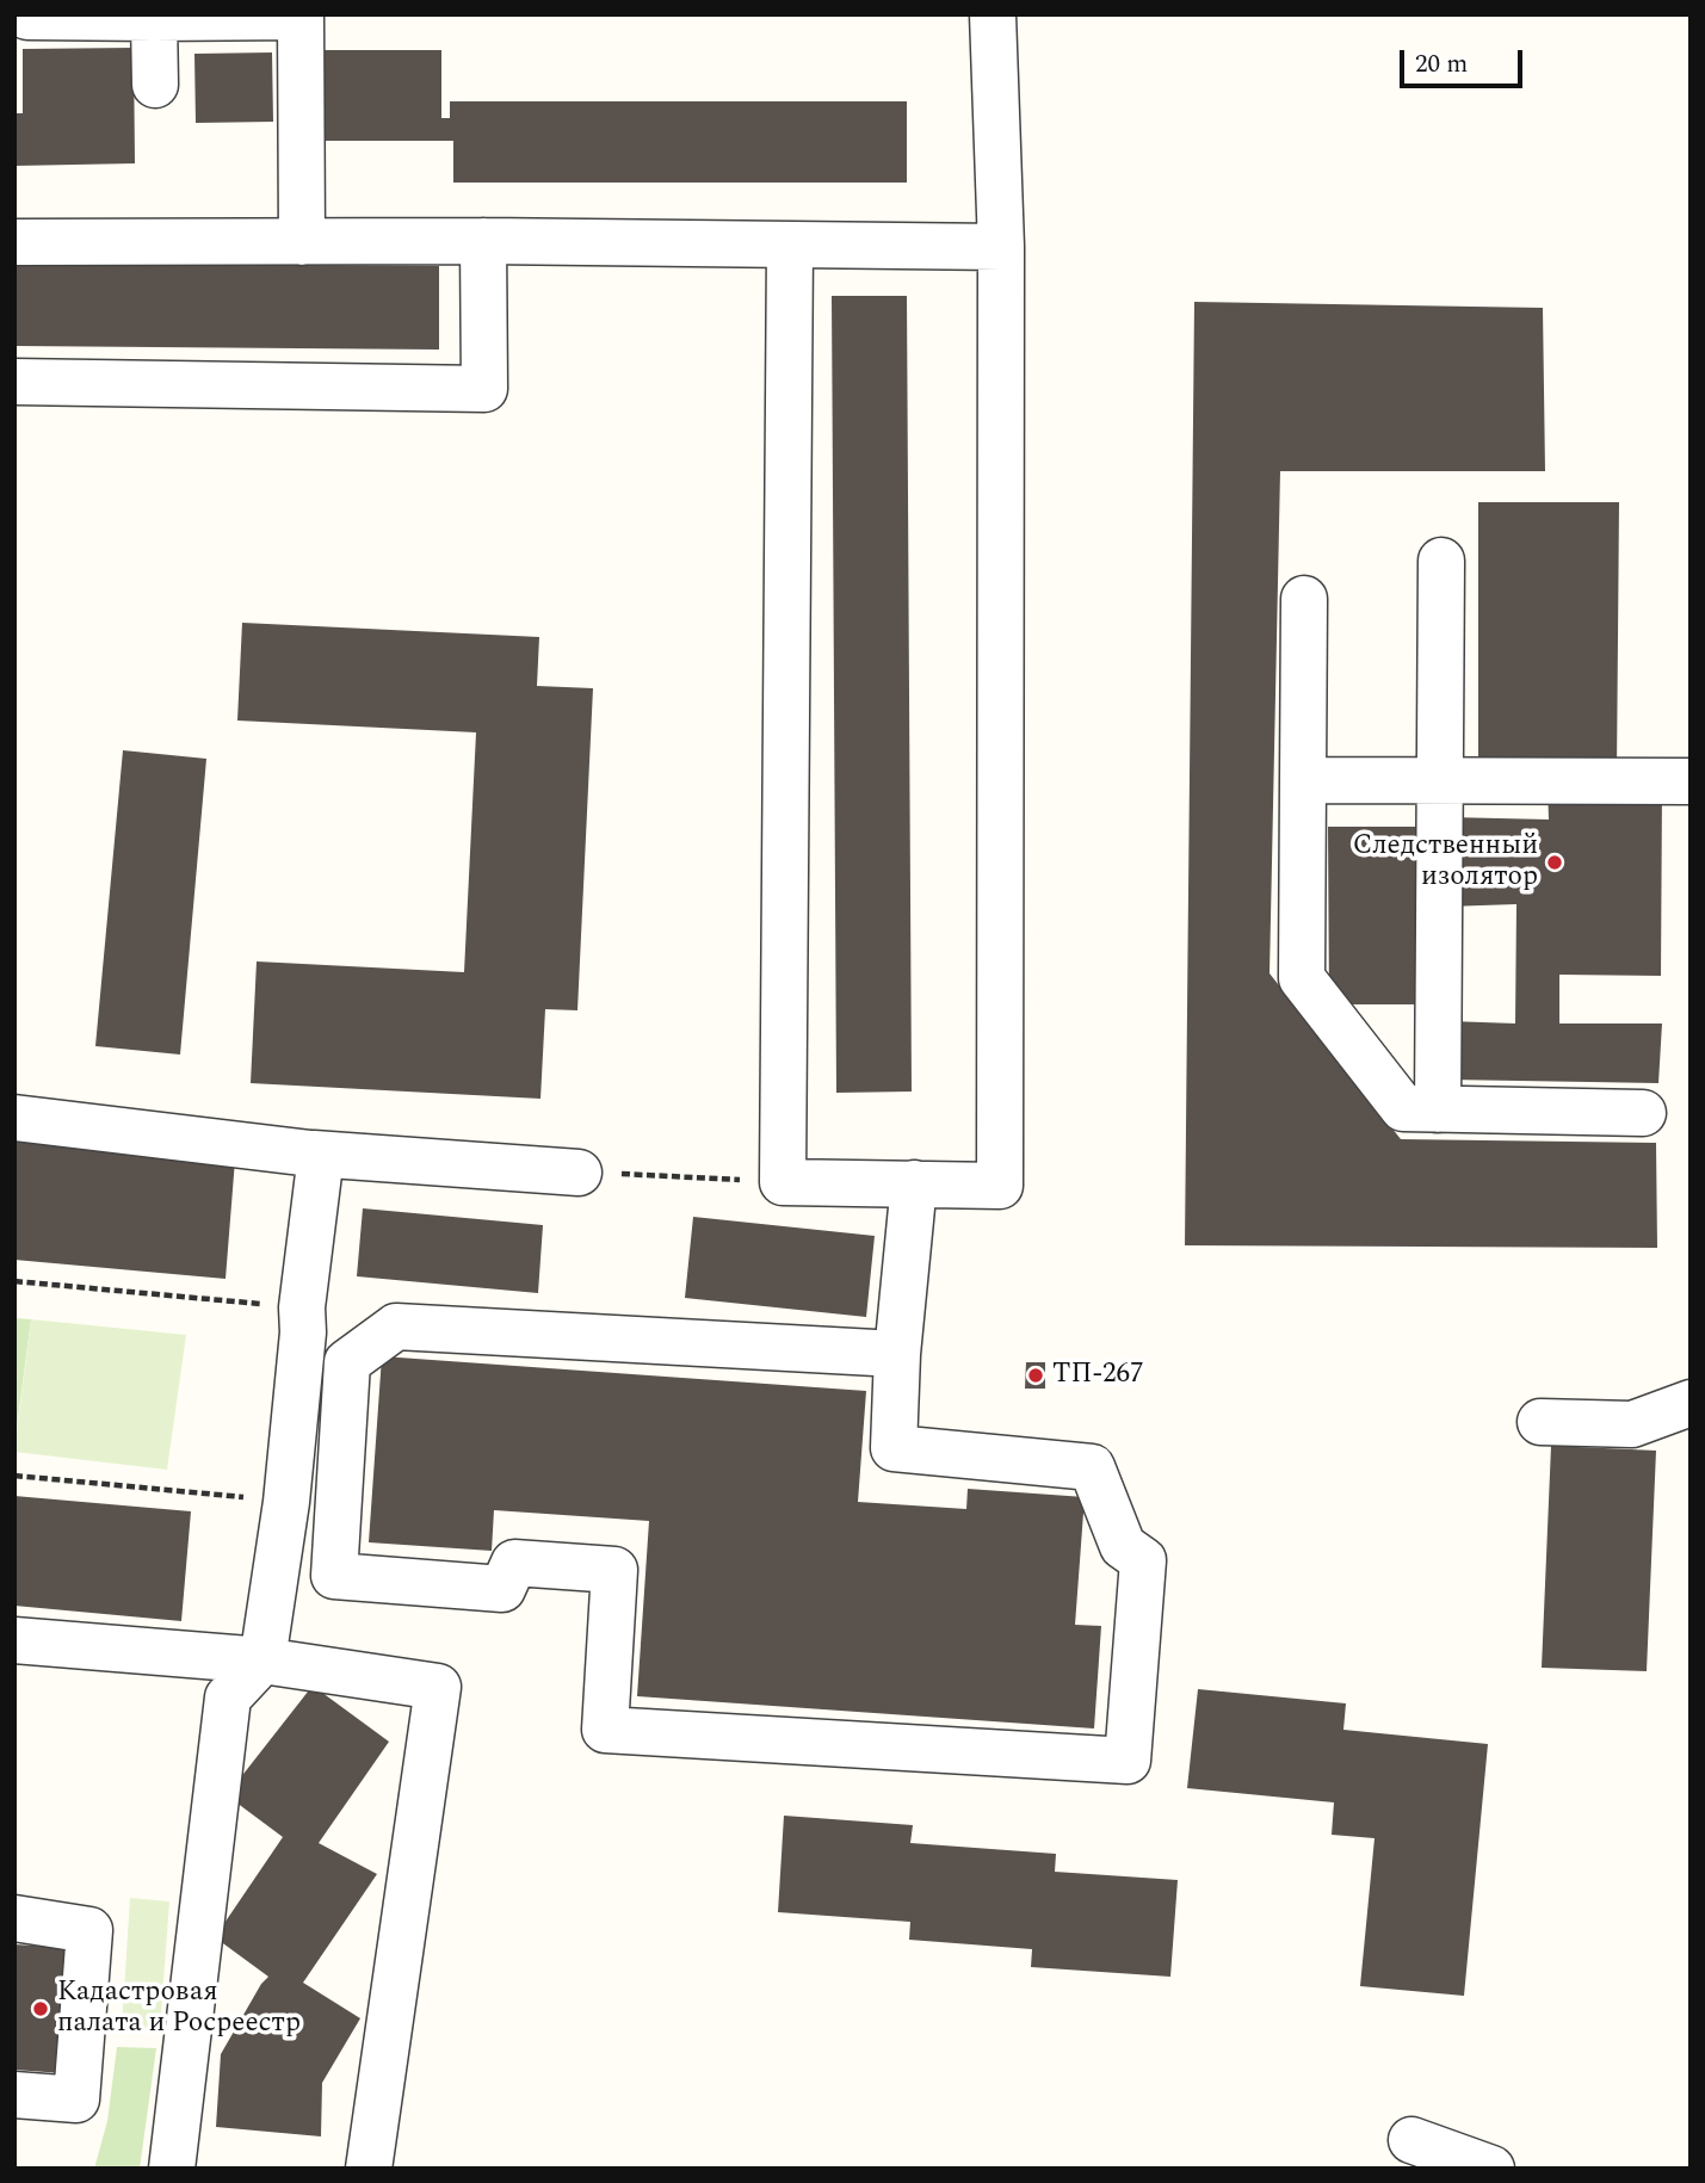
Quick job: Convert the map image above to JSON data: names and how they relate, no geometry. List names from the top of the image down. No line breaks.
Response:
{"places":["Следственный изолятор","ТП-267","Кадастровая палата и Росреестр"],"scale_bar":"20 m"}
